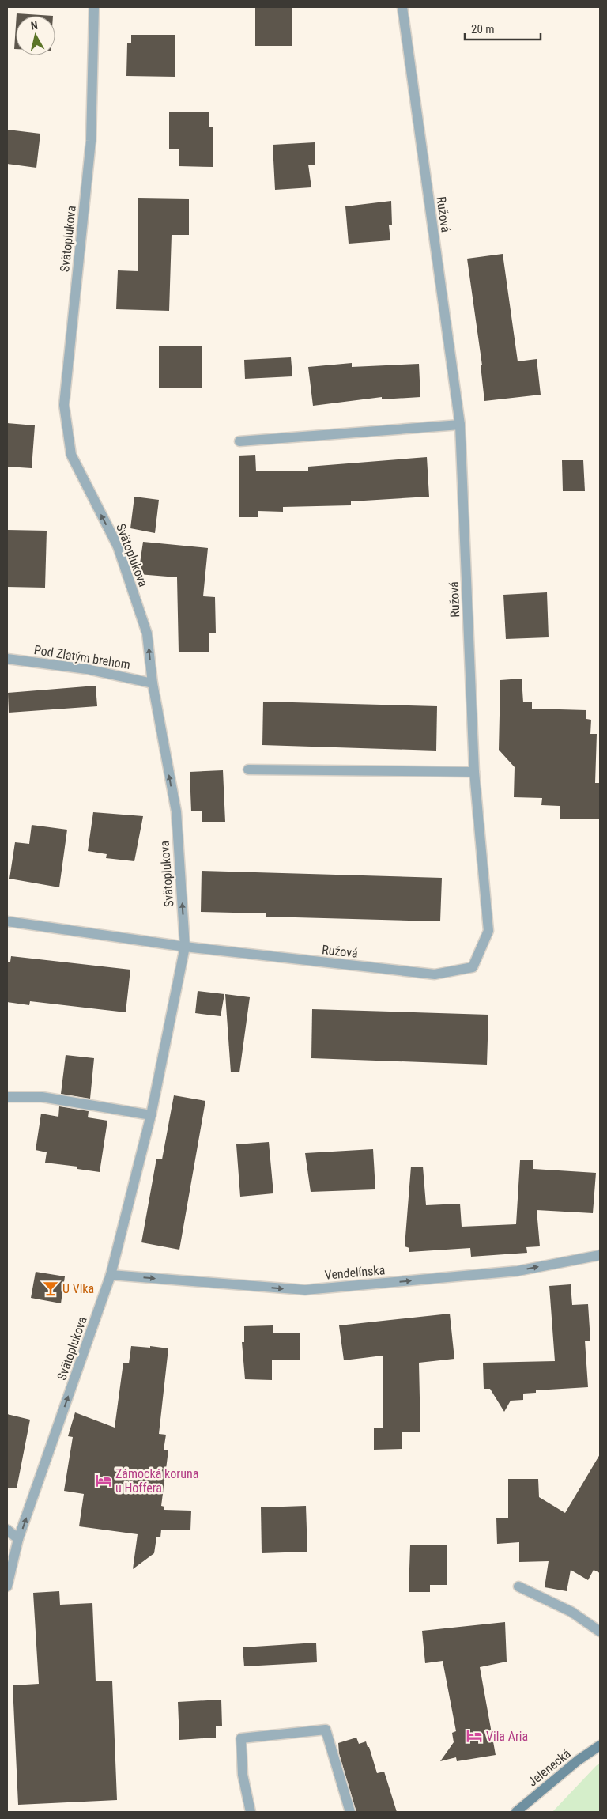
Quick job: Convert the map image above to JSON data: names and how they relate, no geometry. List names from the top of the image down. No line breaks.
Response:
{"streets":{"street":["Ružová","Svätoplukova","Pod Zlatým brehom","Vendelínska","Jelenecká"]},"crossings":[["Ružová","Svätoplukova"],["Svätoplukova","Pod Zlatým brehom"],["Svätoplukova","Vendelínska"]],"one_way":["Svätoplukova","Vendelínska"],"places":{"bar":["U Vlka"],"hotel":["Zámocká koruna u Hoffera","Vila Aria"]},"scale_bar":"20 m","north":"top"}
